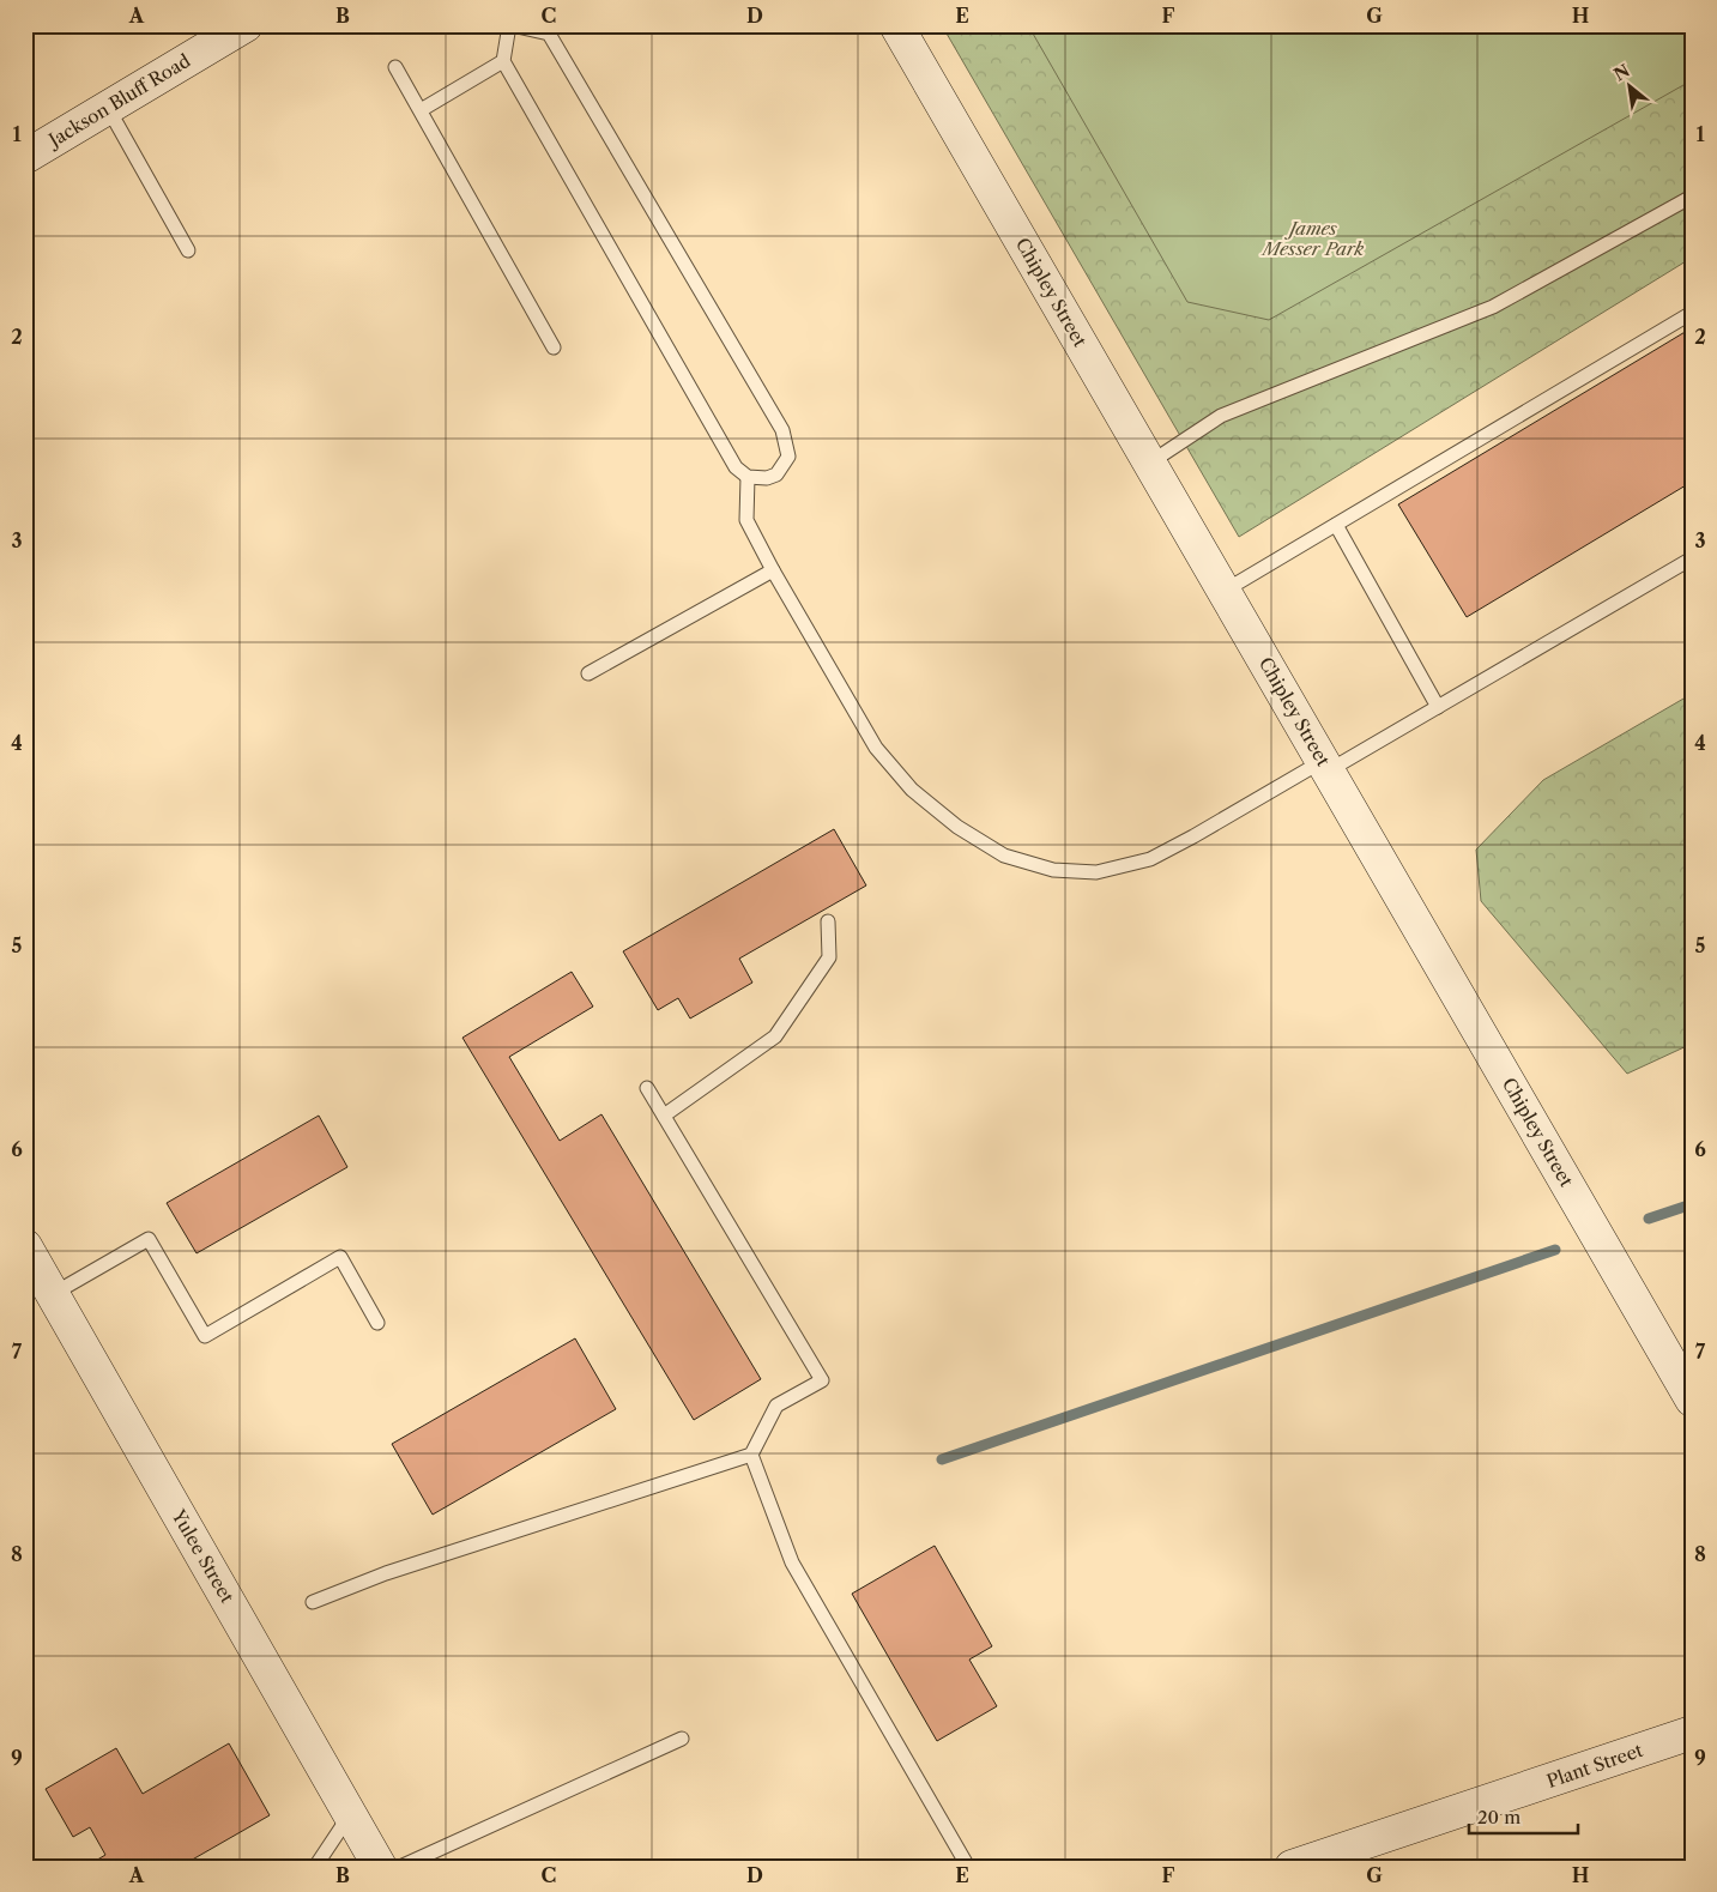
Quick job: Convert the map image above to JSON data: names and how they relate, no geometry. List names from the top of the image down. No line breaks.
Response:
{"streets":{"street":["Jackson Bluff Road","Chipley Street","Yulee Street","Plant Street"]},"parks":["James Messer Park"],"scale_bar":"20 m","north":"top left","grid":{"columns":["A","B","C","D","E","F","G","H"],"rows":["1","2","3","4","5","6","7","8","9"]}}
